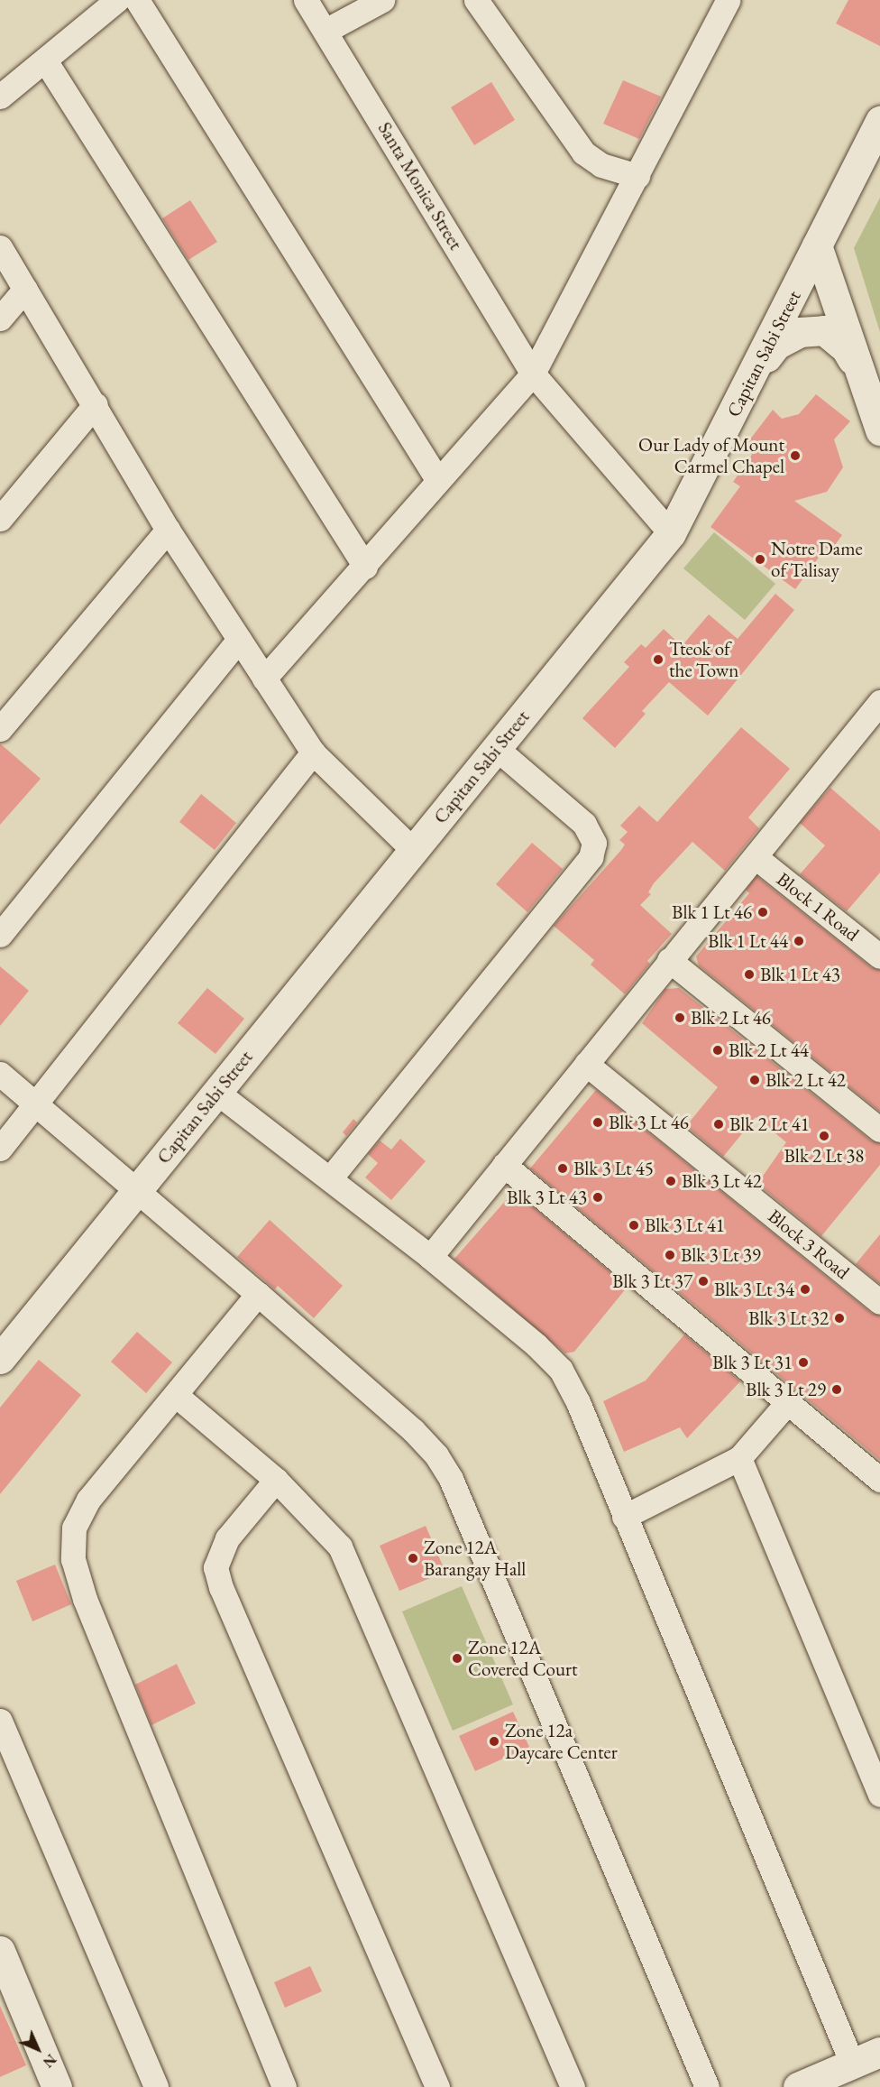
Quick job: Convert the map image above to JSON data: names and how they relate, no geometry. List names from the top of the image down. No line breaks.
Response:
{"streets":{"street":["Santa Monica Street","Capitan Sabi Street","Block 1 Road","Block 3 Road"]},"crossings":[["Santa Monica Street","Capitan Sabi Street"]],"places":["Our Lady of Mount Carmel Chapel","Notre Dame of Talisay","Tteok of the Town","Blk 1 Lt 46","Blk 1 Lt 44","Blk 1 Lt 43","Blk 2 Lt 46","Blk 2 Lt 44","Blk 2 Lt 42","Blk 3 Lt 46","Blk 2 Lt 41","Blk 2 Lt 38","Blk 3 Lt 45","Blk 3 Lt 42","Blk 3 Lt 43","Blk 3 Lt 41","Blk 3 Lt 39","Blk 3 Lt 37","Blk 3 Lt 34","Blk 3 Lt 32","Blk 3 Lt 31","Blk 3 Lt 29","Zone 12A Barangay Hall","Zone 12A Covered Court","Zone 12a Daycare Center"],"north":"bottom right"}
